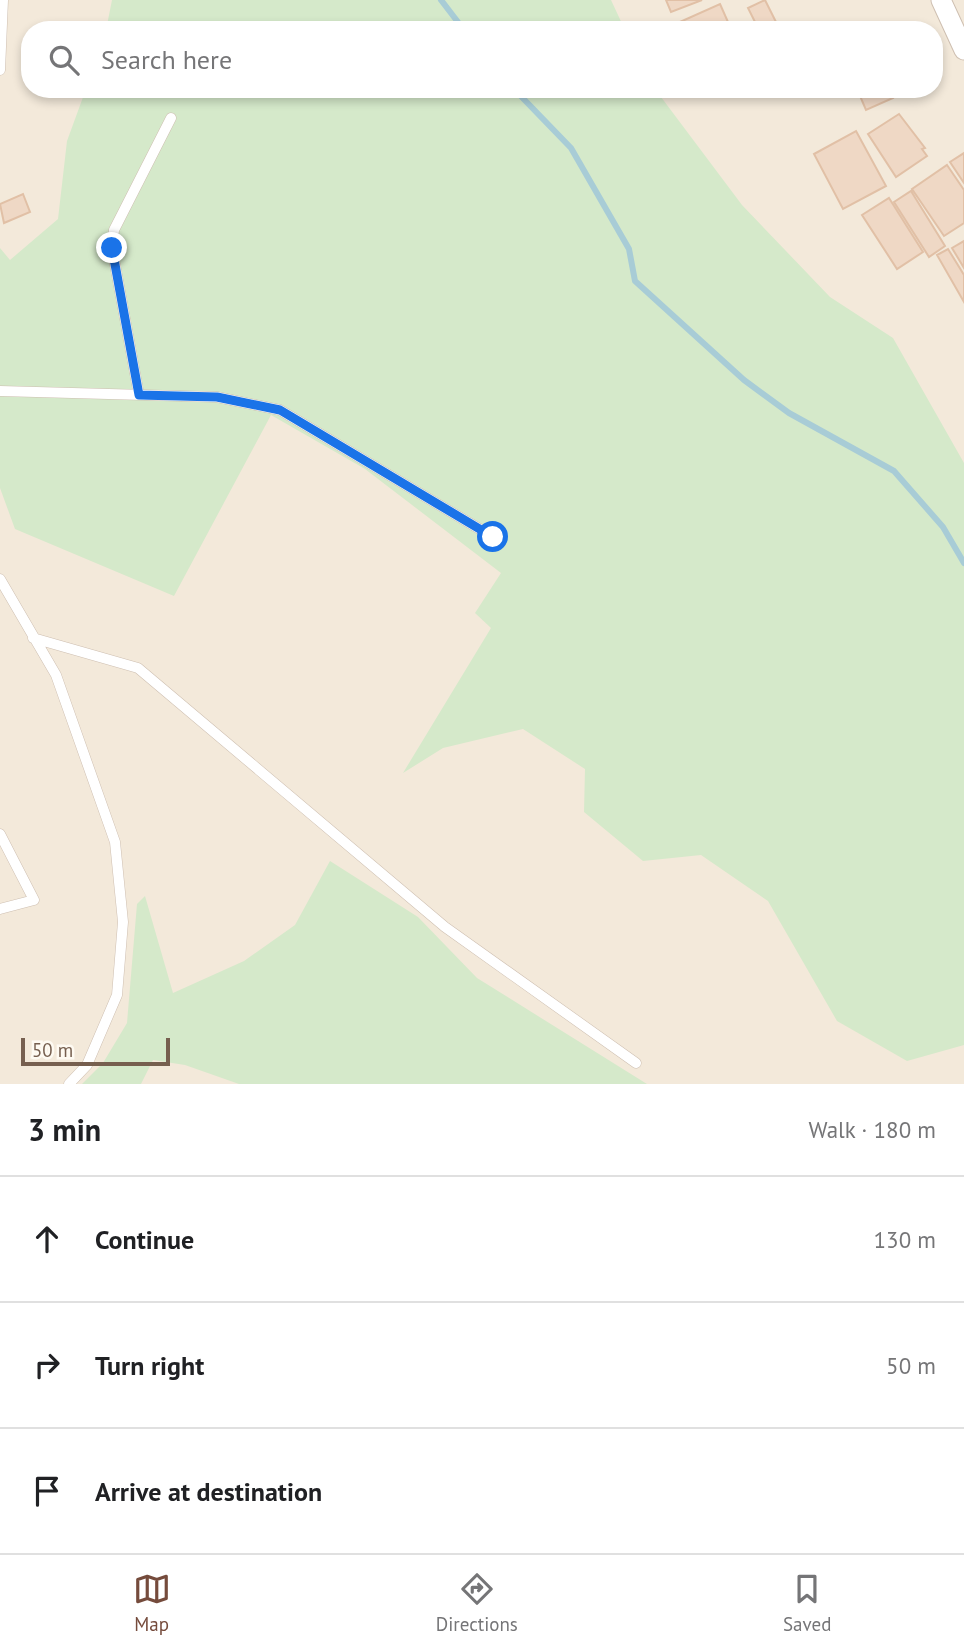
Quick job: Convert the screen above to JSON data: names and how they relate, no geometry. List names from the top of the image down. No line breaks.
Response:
{"scale_bar":"50 m","page":{"search":"Search here","scale":"50 m","heading":["3 min","Walk · 180 m"],"list":[["Continue","130 m"],["Turn right","50 m"],"Arrive at destination"],"nav":["Map","Directions","Saved"]}}
